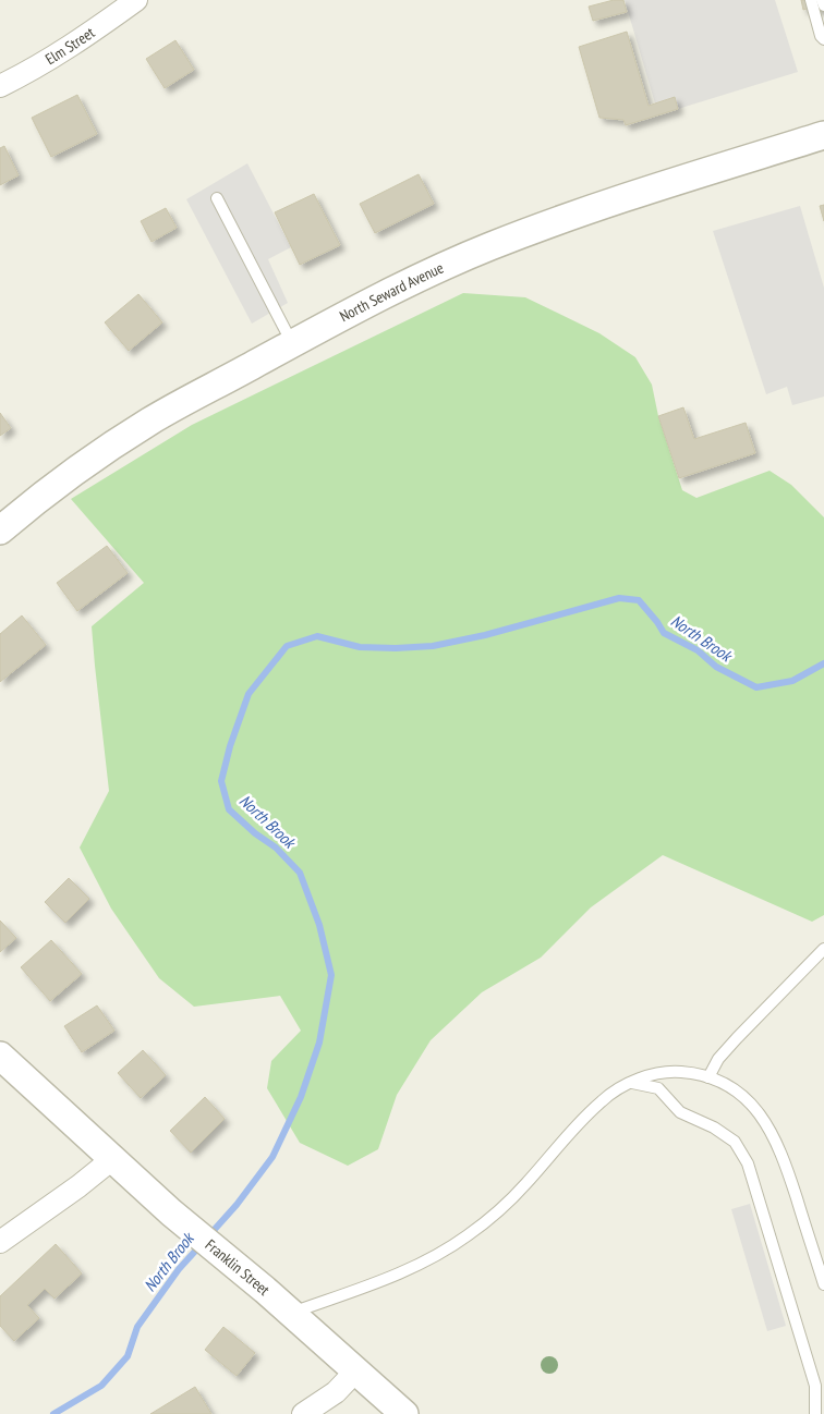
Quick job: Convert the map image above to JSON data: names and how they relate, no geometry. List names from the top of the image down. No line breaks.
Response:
{"streets":{"street":["Elm Street","North Seward Avenue","Franklin Street"]},"water":["North Brook"]}
